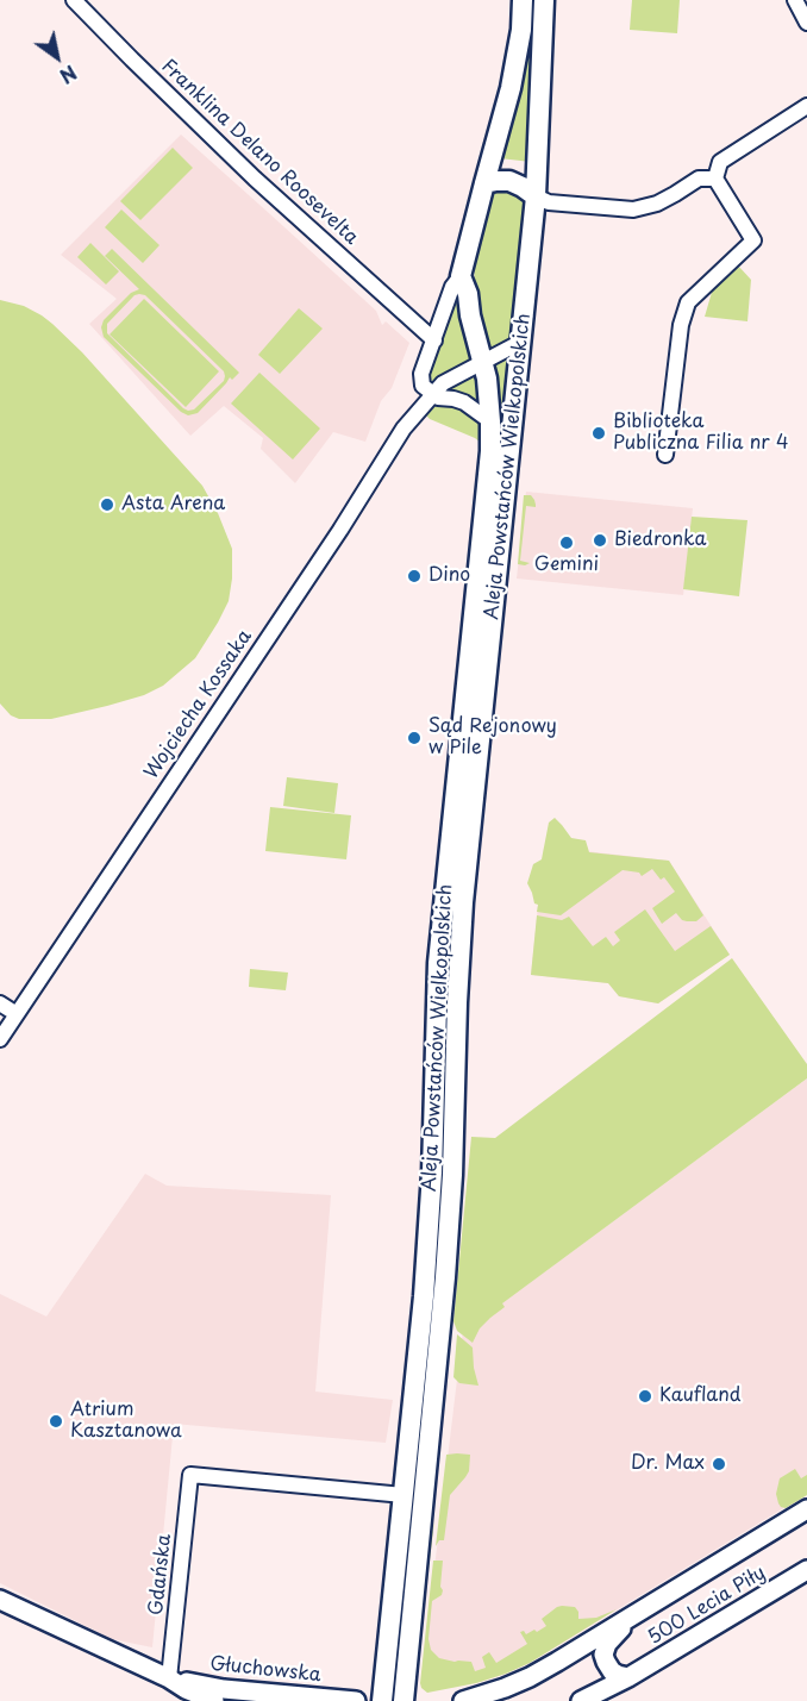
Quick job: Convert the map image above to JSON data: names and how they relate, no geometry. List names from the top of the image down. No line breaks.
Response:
{"streets":{"main road":["Aleja Powstańców Wielkopolskich"],"street":["Franklina Delano Roosevelta","Wojciecha Kossaka","Gdańska","500 Lecia Piły","Głuchowska"]},"crossings":[["Aleja Powstańców Wielkopolskich","Wojciecha Kossaka"],["Aleja Powstańców Wielkopolskich","Gdańska"],["Gdańska","Głuchowska"]],"places":["Biblioteka Publiczna Filia nr 4","Asta Arena","Biedronka","Gemini","Dino","Sąd Rejonowy w Pile","Kaufland","Atrium Kasztanowa","Dr. Max"],"north":"bottom right"}
